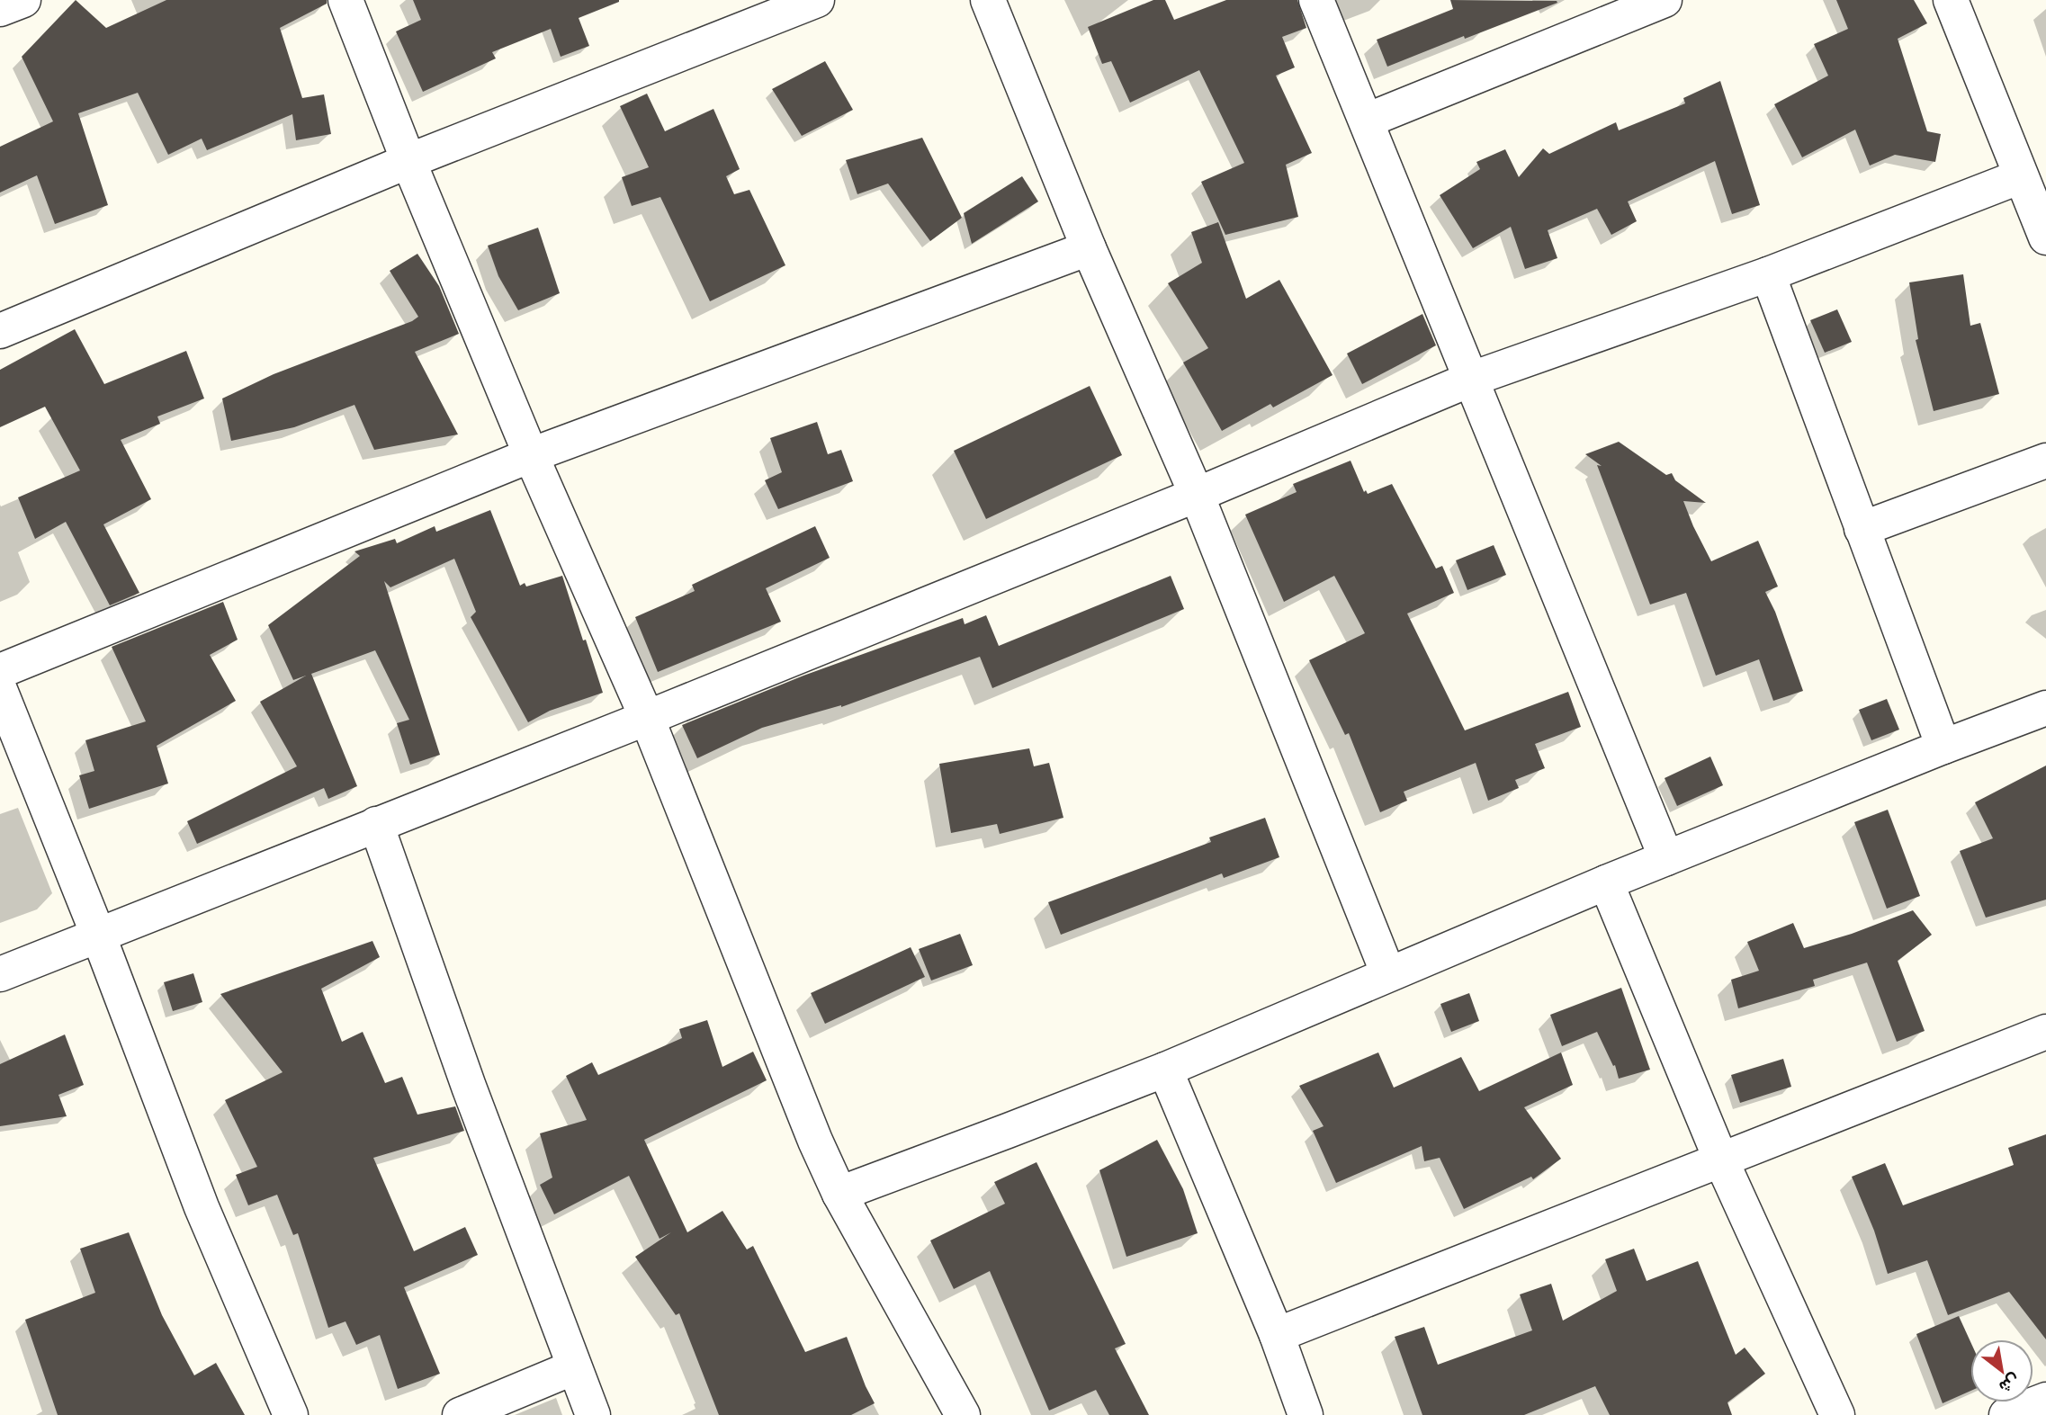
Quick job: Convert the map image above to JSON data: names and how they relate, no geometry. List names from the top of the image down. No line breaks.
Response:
{"north":"bottom right"}
